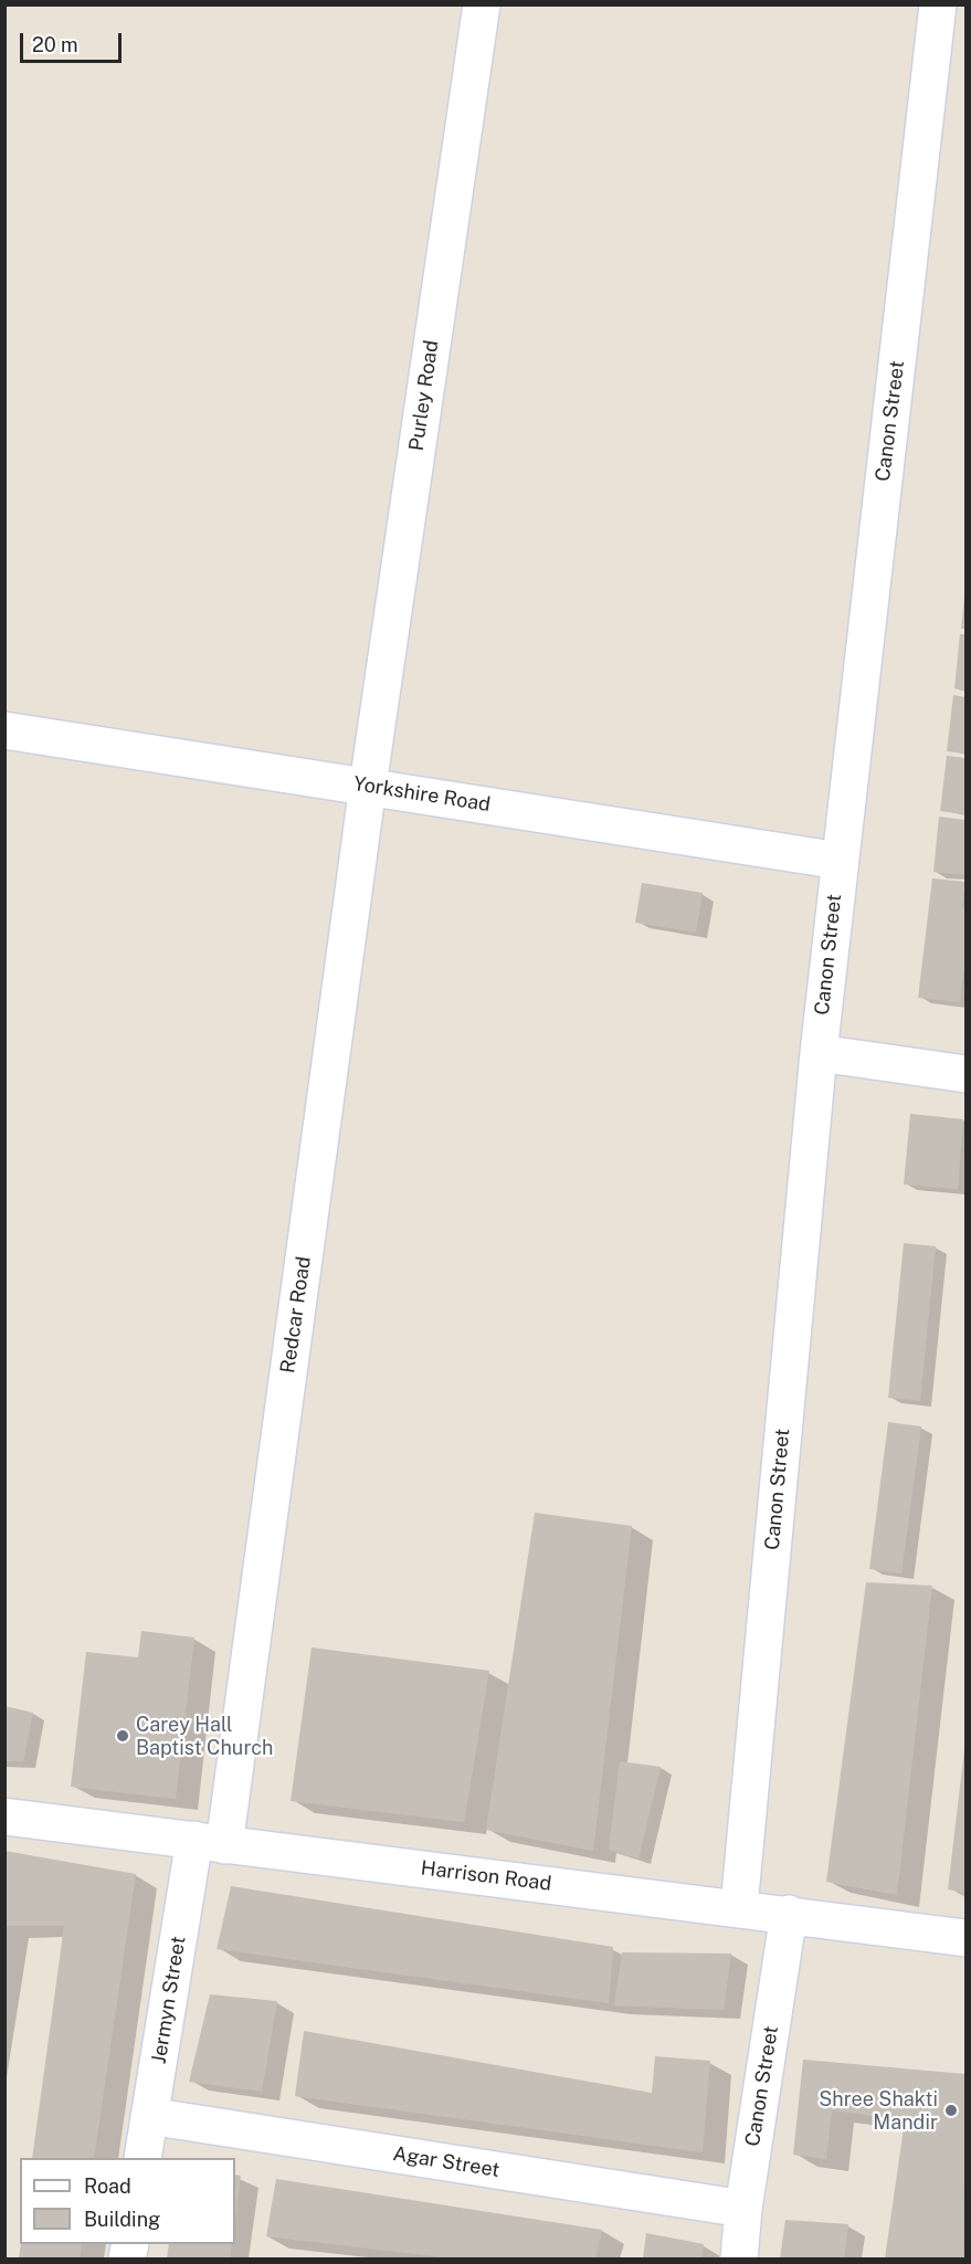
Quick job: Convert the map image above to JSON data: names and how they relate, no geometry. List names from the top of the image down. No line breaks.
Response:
{"streets":{"street":["Purley Road","Canon Street","Yorkshire Road","Redcar Road","Harrison Road","Jermyn Street","Agar Street"]},"crossings":[["Purley Road","Yorkshire Road"],["Purley Road","Redcar Road"],["Canon Street","Yorkshire Road"],["Canon Street","Harrison Road"],["Canon Street","Agar Street"],["Yorkshire Road","Redcar Road"],["Redcar Road","Harrison Road"],["Redcar Road","Jermyn Street"],["Harrison Road","Jermyn Street"],["Jermyn Street","Agar Street"]],"places":["Carey Hall Baptist Church","Shree Shakti Mandir"],"legend":["Road","Building"],"scale_bar":"20 m"}
